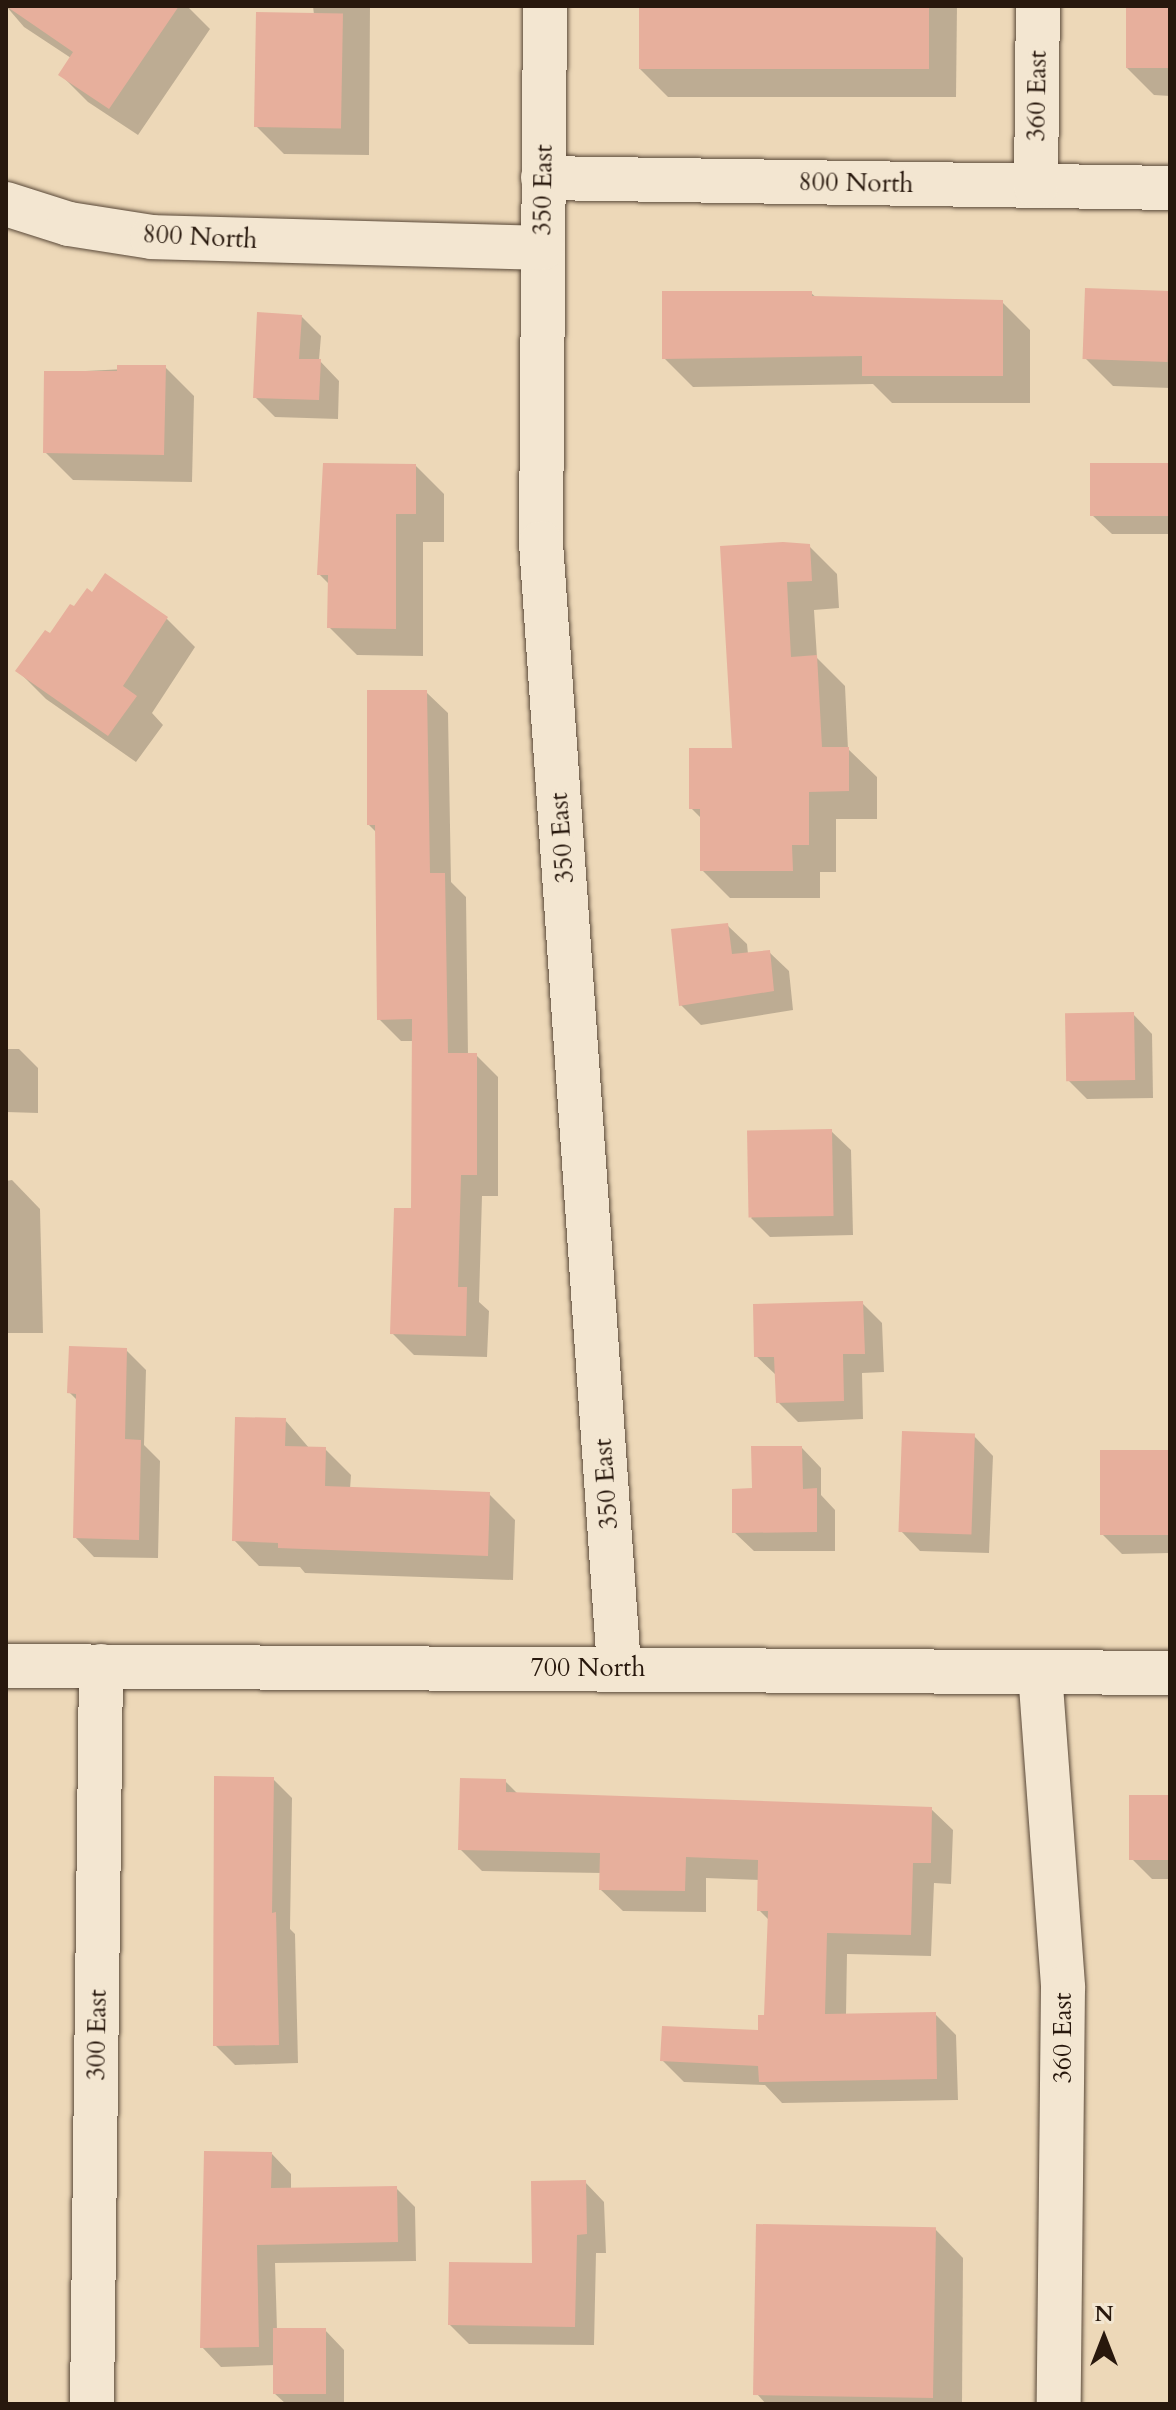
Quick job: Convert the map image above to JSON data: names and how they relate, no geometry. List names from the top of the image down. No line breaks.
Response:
{"streets":{"street":["360 East","800 North","350 East","700 North","300 East"]},"crossings":[["360 East","800 North"],["360 East","700 North"],["800 North","350 East"],["350 East","700 North"],["700 North","300 East"]],"north":"top"}
